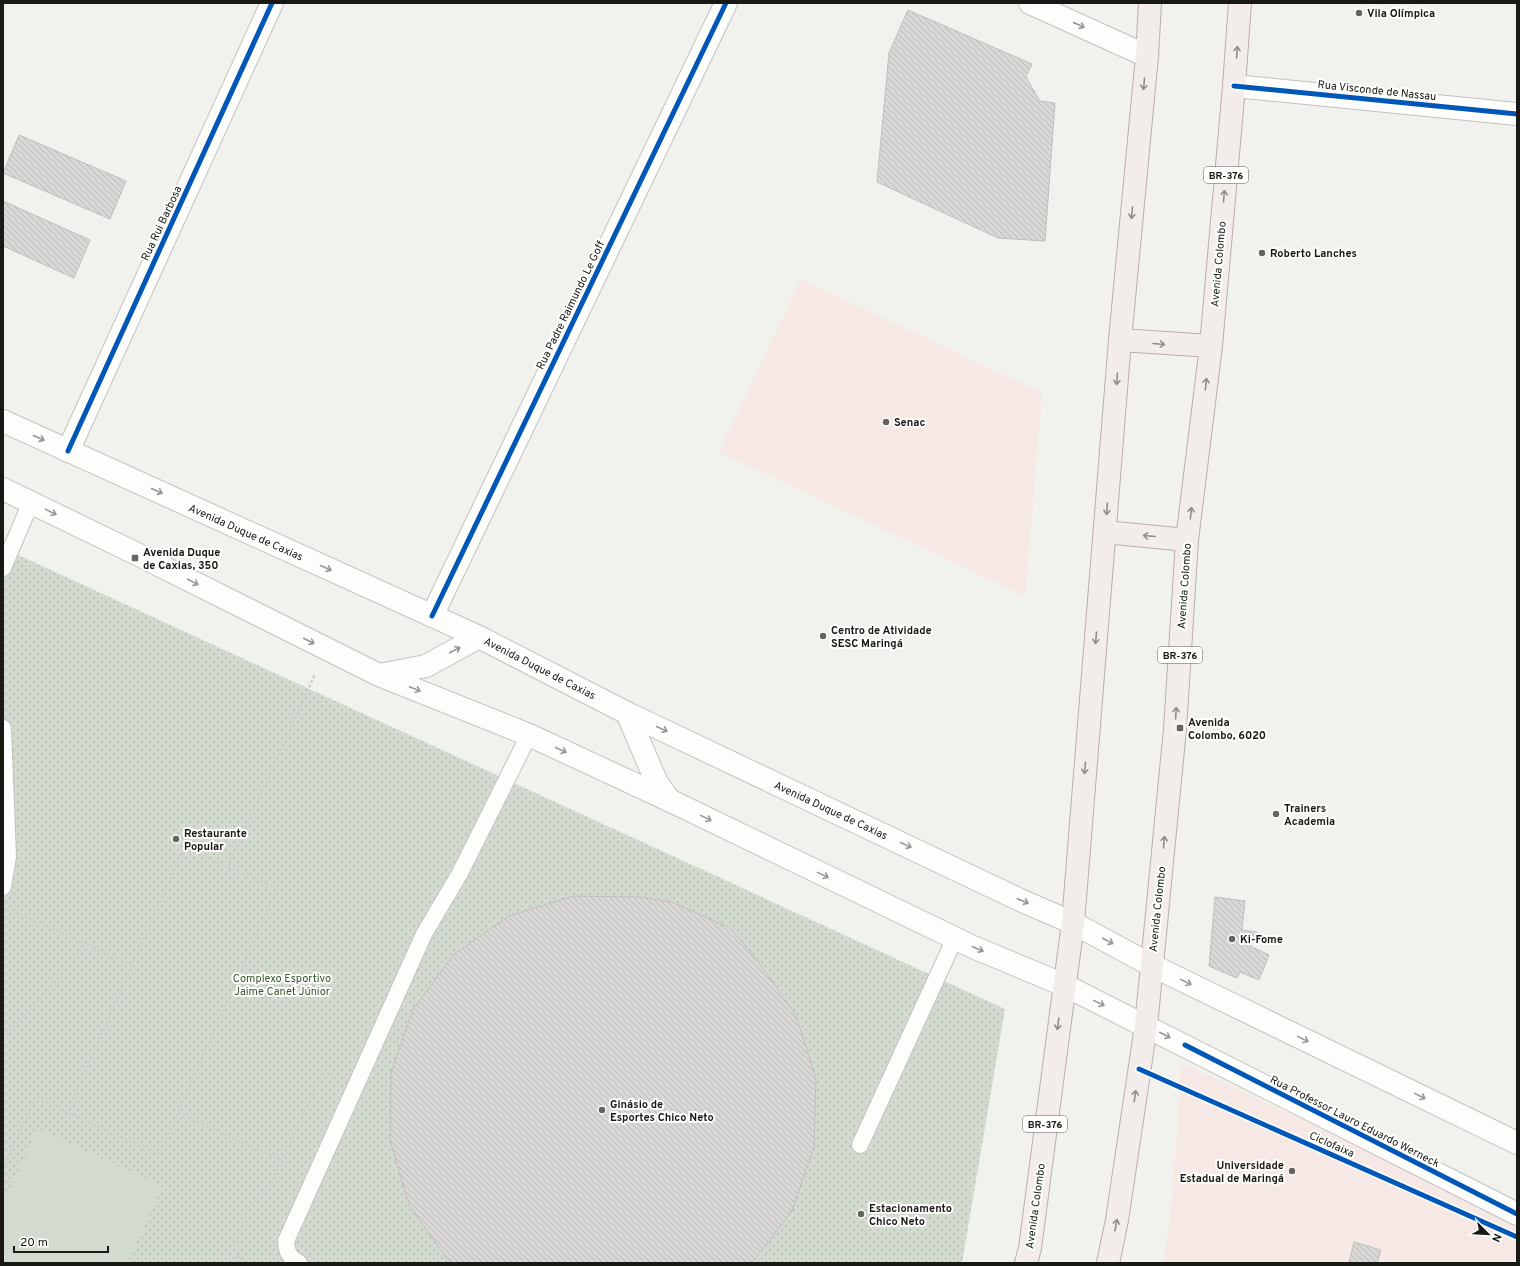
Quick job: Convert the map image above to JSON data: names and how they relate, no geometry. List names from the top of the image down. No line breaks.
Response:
{"streets":{"main road":["Rua Visconde de Nassau","BR-376","Rua Rui Barbosa","Avenida Colombo","Rua Padre Raimundo Le Goff","Avenida Duque de Caxias","Rua Professor Lauro Eduardo Werneck"],"cycle path":["Ciclofaixa"]},"crossings":[["Rua Visconde de Nassau","Avenida Colombo"],["Rua Rui Barbosa","Avenida Duque de Caxias"],["Avenida Colombo","Avenida Duque de Caxias"],["Avenida Colombo","Rua Professor Lauro Eduardo Werneck"],["Rua Padre Raimundo Le Goff","Avenida Duque de Caxias"]],"parks":["Complexo Esportivo Jaime Canet Júnior"],"places":{"other":["Vila Olímpica","Roberto Lanches","Senac","Centro de Atividade SESC Maringá","Trainers Academia","Restaurante Popular","Ki-Fome","Ginásio de Esportes Chico Neto","Universidade Estadual de Maringá","Estacionamento Chico Neto"],"transit":["Avenida Duque de Caxias, 350","Avenida Colombo, 6020"]},"scale_bar":"20 m","north":"bottom right"}
